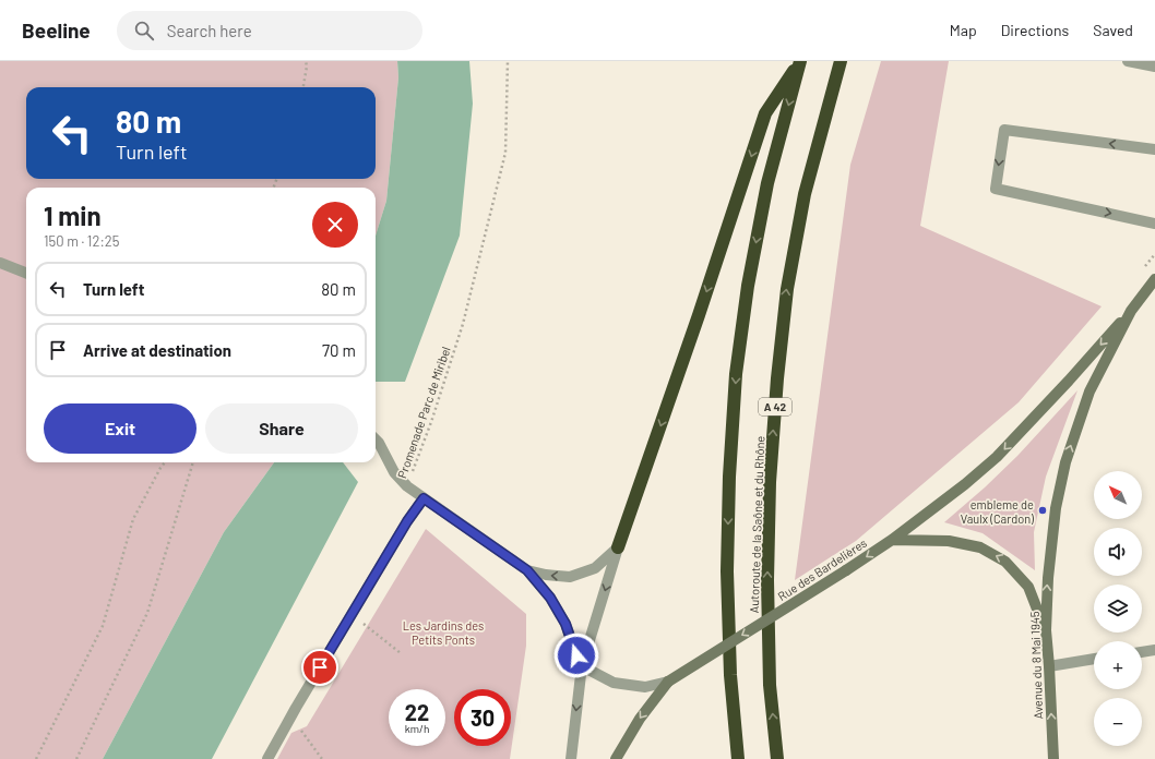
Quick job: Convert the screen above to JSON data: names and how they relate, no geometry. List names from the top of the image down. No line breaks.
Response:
{"streets":{"highway":["A 42","Autoroute de la Saône et du Rhône"],"main road":["Rue des Bardelières","Avenue du 8 Mai 1945"],"path":["Promenade Parc de Miribel"]},"crossings":[["Rue des Bardelières","Avenue du 8 Mai 1945"]],"one_way":["Rue des Bardelières","Avenue du 8 Mai 1945"],"parks":["Les Jardins des Petits Ponts"],"places":["embleme de Vaulx (Cardon)"],"north":"top left","page":{"header":"Beeline","search":"Search here","nav":["Map","Directions","Saved"],"turn":["80 m","Turn left"],"heading":["1 min","150 m · 12:25"],"list":[{"name":"Turn left","value":"80 m"},{"name":"Arrive at destination","value":"70 m"}],"buttons":["Exit","Share"],"map_buttons":["+","−"],"speed":"22 km/h","limit":"30"}}
